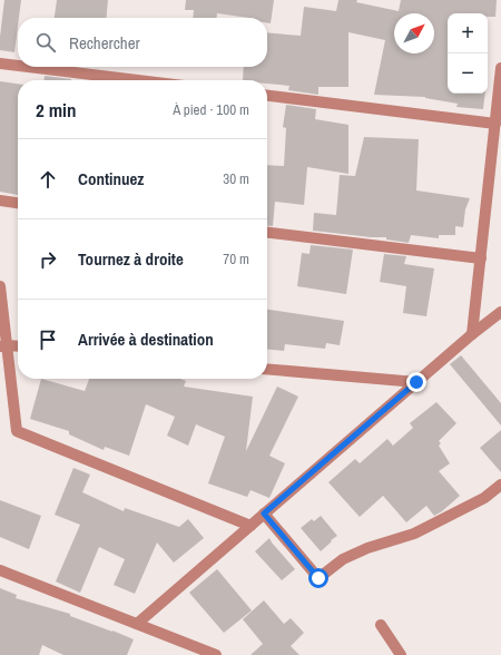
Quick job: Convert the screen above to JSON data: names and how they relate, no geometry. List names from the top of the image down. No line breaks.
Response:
{"north":"top right","page":{"map_buttons":["+","−"],"search":"Rechercher","heading":["2 min","À pied · 100 m"],"list":[["Continuez","30 m"],["Tournez à droite","70 m"],"Arrivée à destination"]}}
